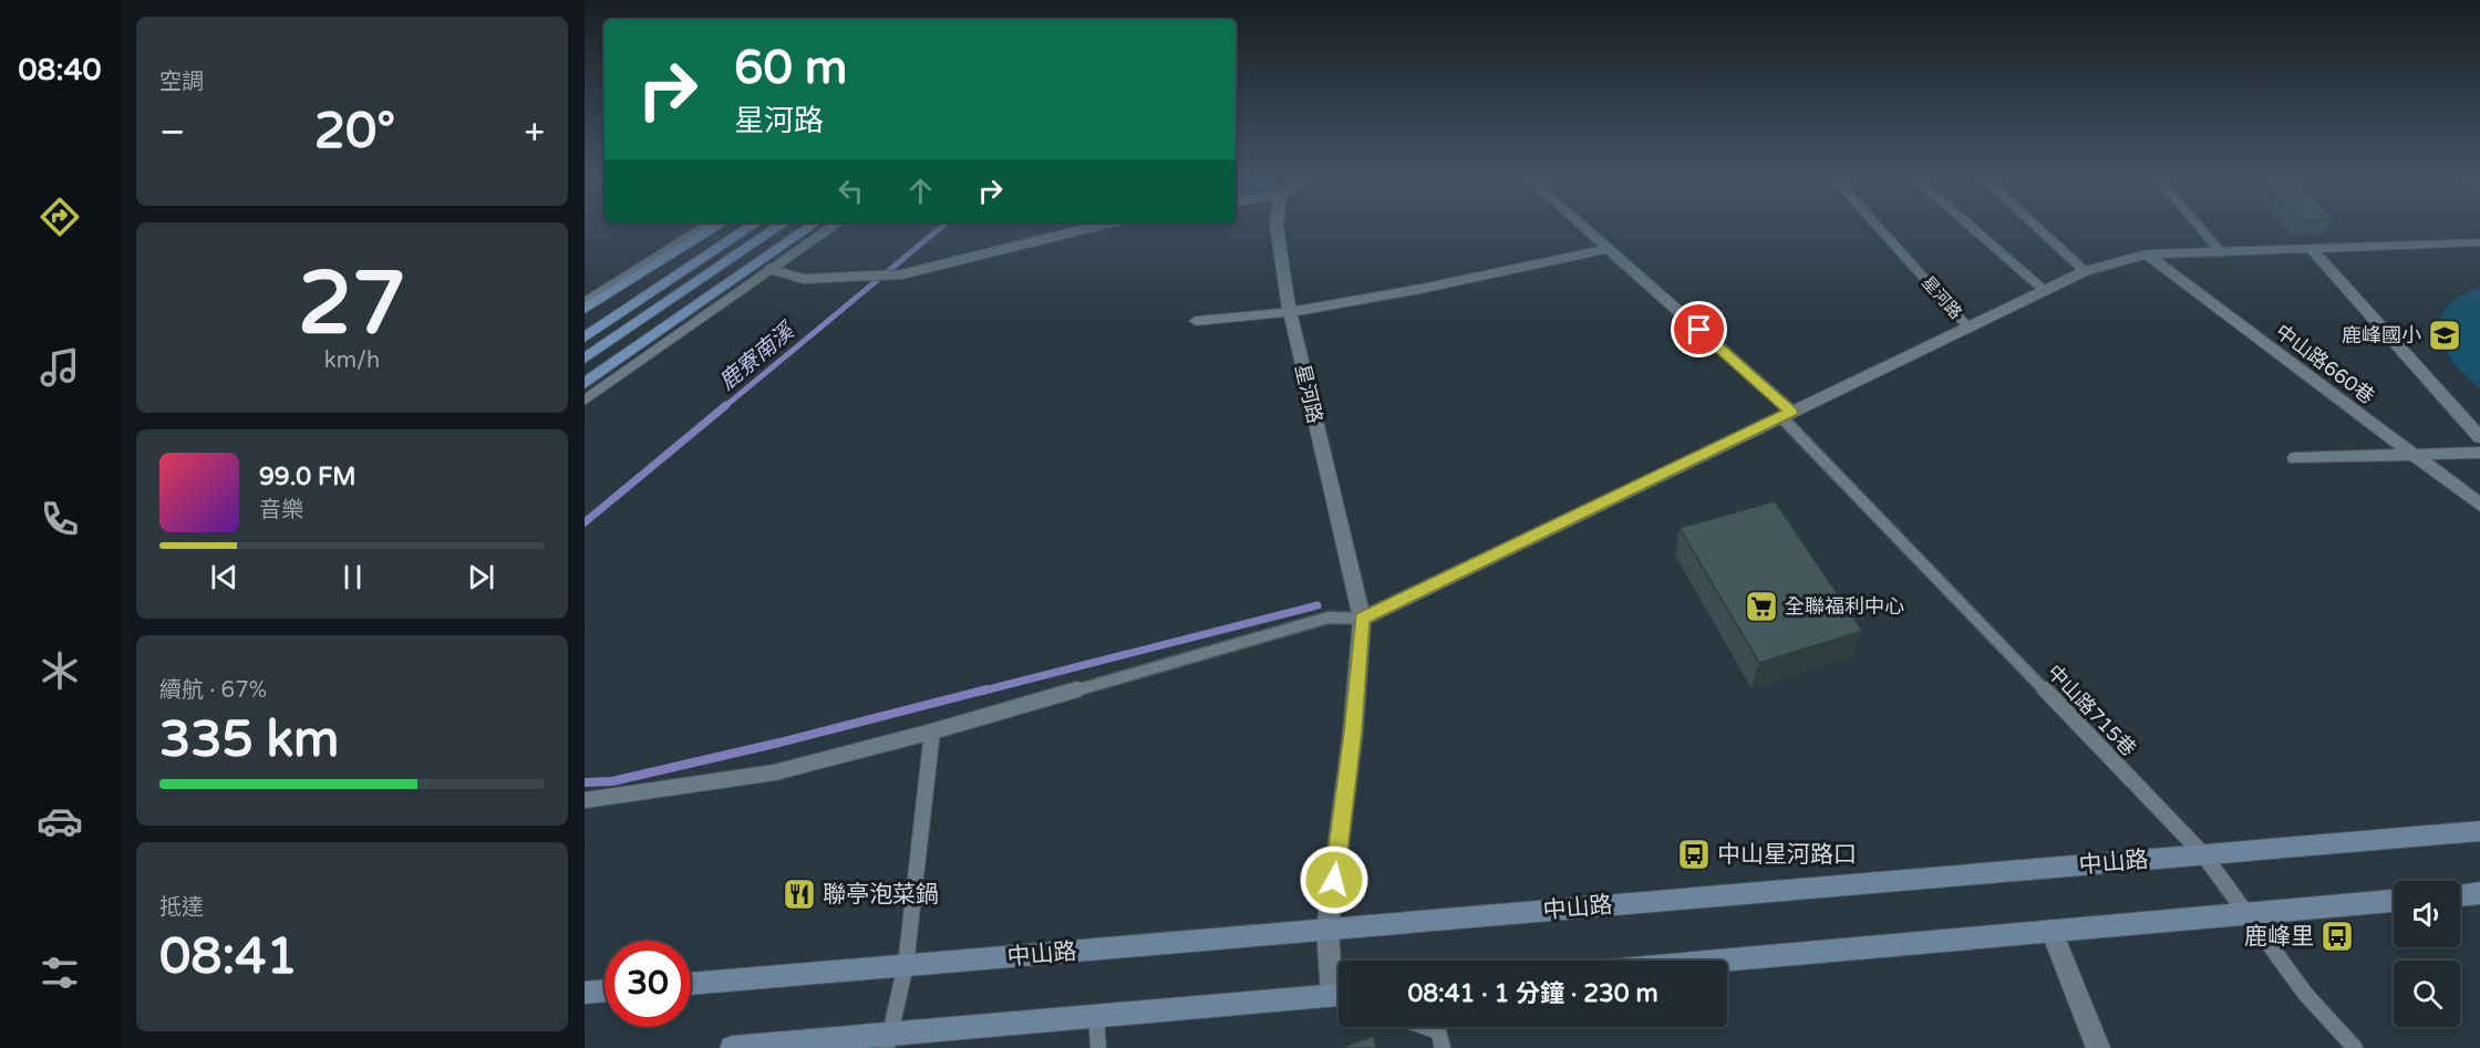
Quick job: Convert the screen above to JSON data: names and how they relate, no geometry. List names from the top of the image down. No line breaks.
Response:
{"streets":{"street":["星河路","中山路660巷","中山路"],"lane":["中山路715巷"]},"crossings":[["星河路","中山路660巷"],["星河路","中山路715巷"],["星河路","中山路"],["中山路715巷","中山路"]],"water":["鹿寮南溪"],"places":{"school or university":["鹿峰國小"],"supermarket":["全聯福利中心"],"bus stop":["中山星河路口","鹿峰里"],"restaurant":["聯亭泡菜鍋"]},"page":{"tabs":"08:40","tile":["空調",["27","km/h"],["續航 · 67%","335 km"],["抵達","08:41"]],"turn":["60 m","星河路"],"heat":["−","20°","+"],"song":["99.0 FM","音樂"],"limit":"30","trip":"08:41 · 1 分鐘 · 230 m"}}
